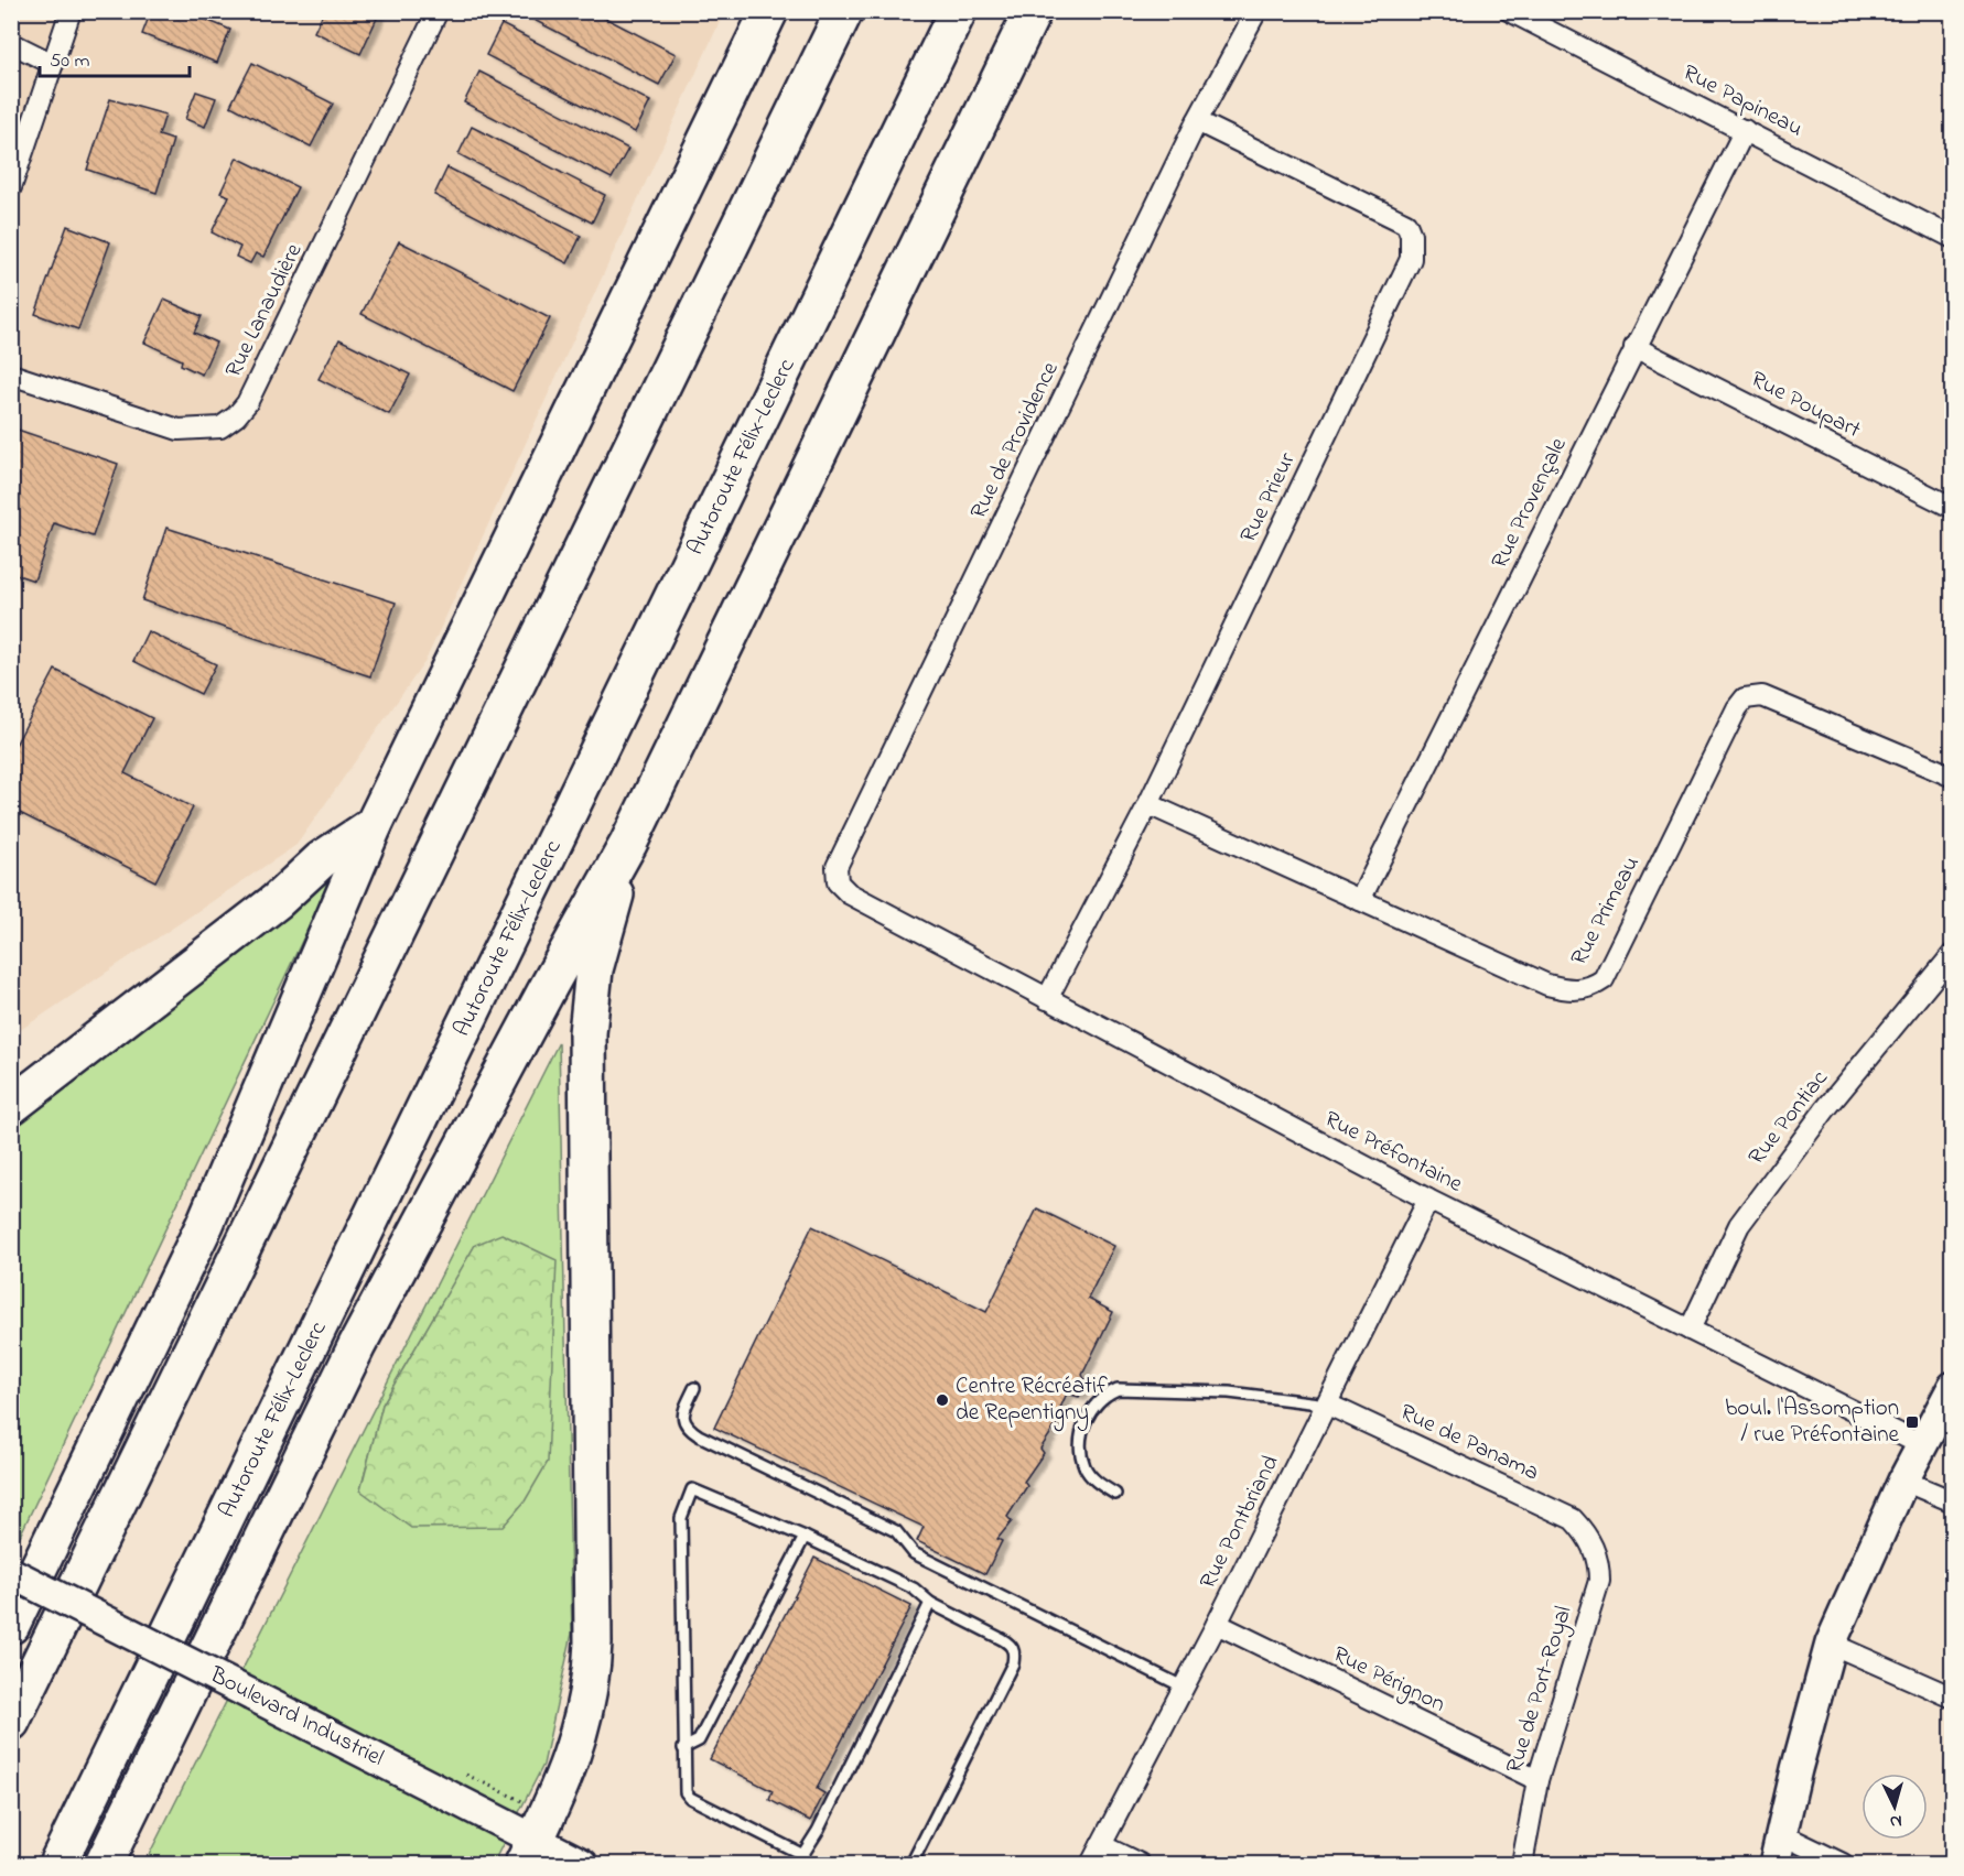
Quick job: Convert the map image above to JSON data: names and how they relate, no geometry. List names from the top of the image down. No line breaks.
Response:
{"streets":{"highway":["Autoroute Félix-Leclerc"],"street":["Rue Papineau","Rue Lanaudière","Rue Poupart","Rue de Providence","Rue Prieur","Rue Provençale","Rue Primeau","Rue Pontiac","Rue Préfontaine","Rue de Panama","Rue Pontbriand","Rue Pérignon","Rue de Port-Royal","Boulevard Industriel"]},"crossings":[["Rue Papineau","Rue Provençale"],["Rue Poupart","Rue Provençale"],["Rue de Providence","Rue Prieur"],["Rue de Providence","Rue Préfontaine"],["Rue Prieur","Rue Primeau"],["Rue Prieur","Rue Préfontaine"],["Rue Provençale","Rue Primeau"],["Rue Pontiac","Rue Préfontaine"],["Rue Préfontaine","Rue Pontbriand"],["Rue de Panama","Rue Pontbriand"],["Rue de Panama","Rue de Port-Royal"],["Rue Pontbriand","Rue Pérignon"],["Rue Pérignon","Rue de Port-Royal"]],"places":{"other":["Centre Récréatif de Repentigny"],"transit":["boul. l'Assomption / rue Préfontaine"]},"scale_bar":"50 m","north":"bottom"}
